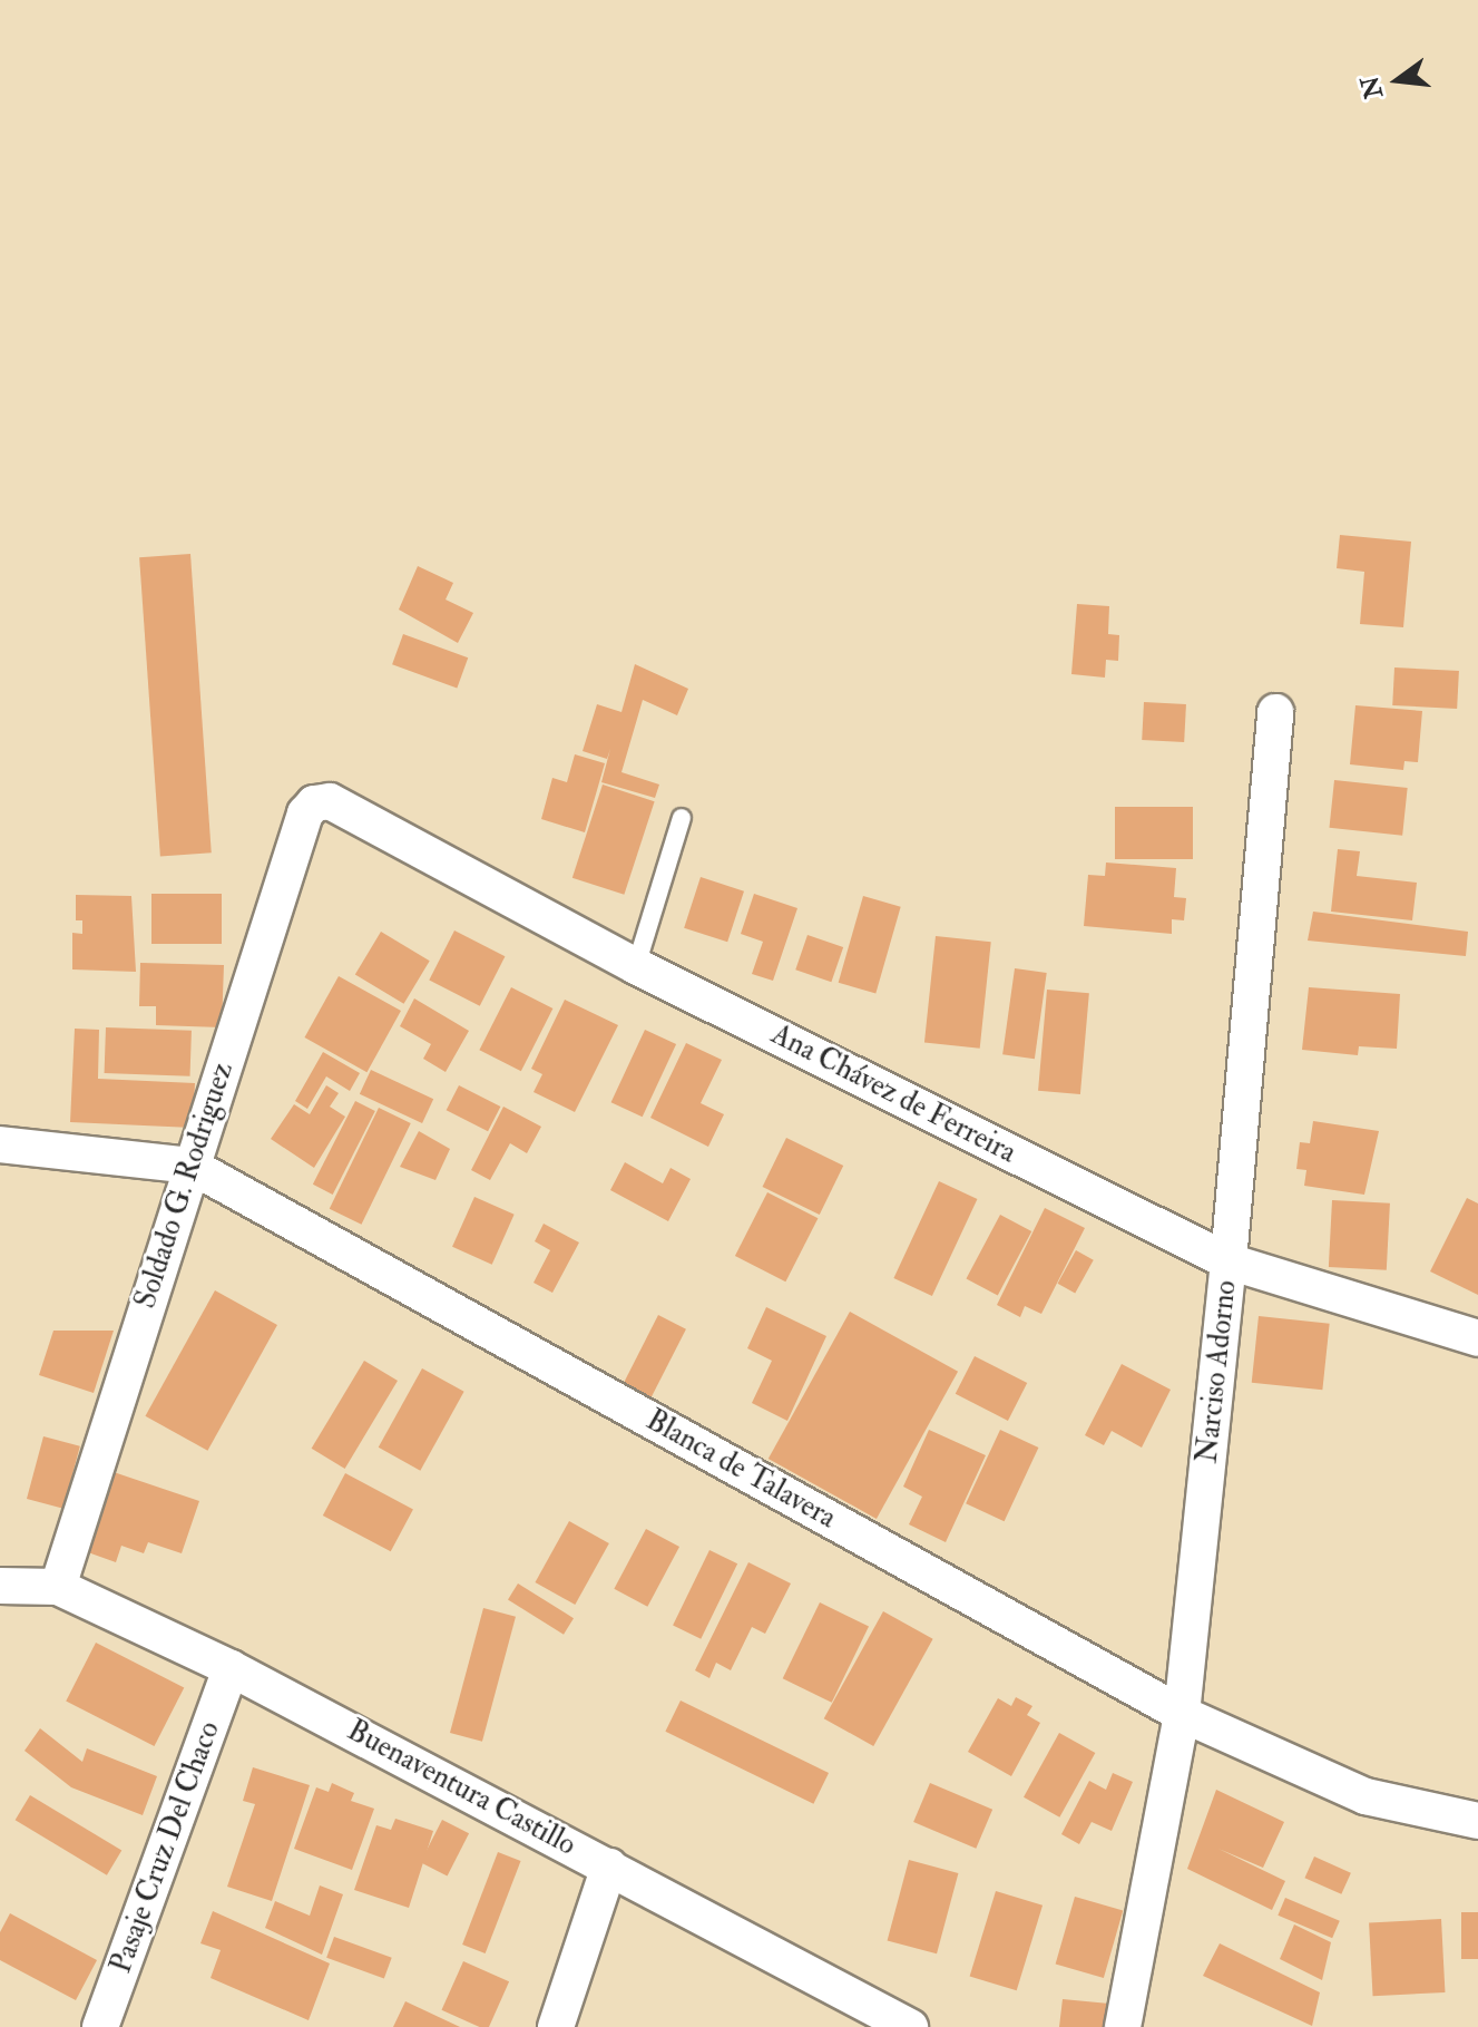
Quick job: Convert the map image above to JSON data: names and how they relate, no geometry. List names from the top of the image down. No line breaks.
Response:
{"streets":{"street":["Ana Chávez de Ferreira","Soldado G. Rodriguez","Narciso Adorno","Blanca de Talavera","Buenaventura Castillo","Pasaje Cruz Del Chaco"]},"crossings":[["Ana Chávez de Ferreira","Soldado G. Rodriguez"],["Ana Chávez de Ferreira","Narciso Adorno"],["Soldado G. Rodriguez","Blanca de Talavera"],["Soldado G. Rodriguez","Buenaventura Castillo"],["Narciso Adorno","Blanca de Talavera"],["Buenaventura Castillo","Pasaje Cruz Del Chaco"]],"north":"left"}
